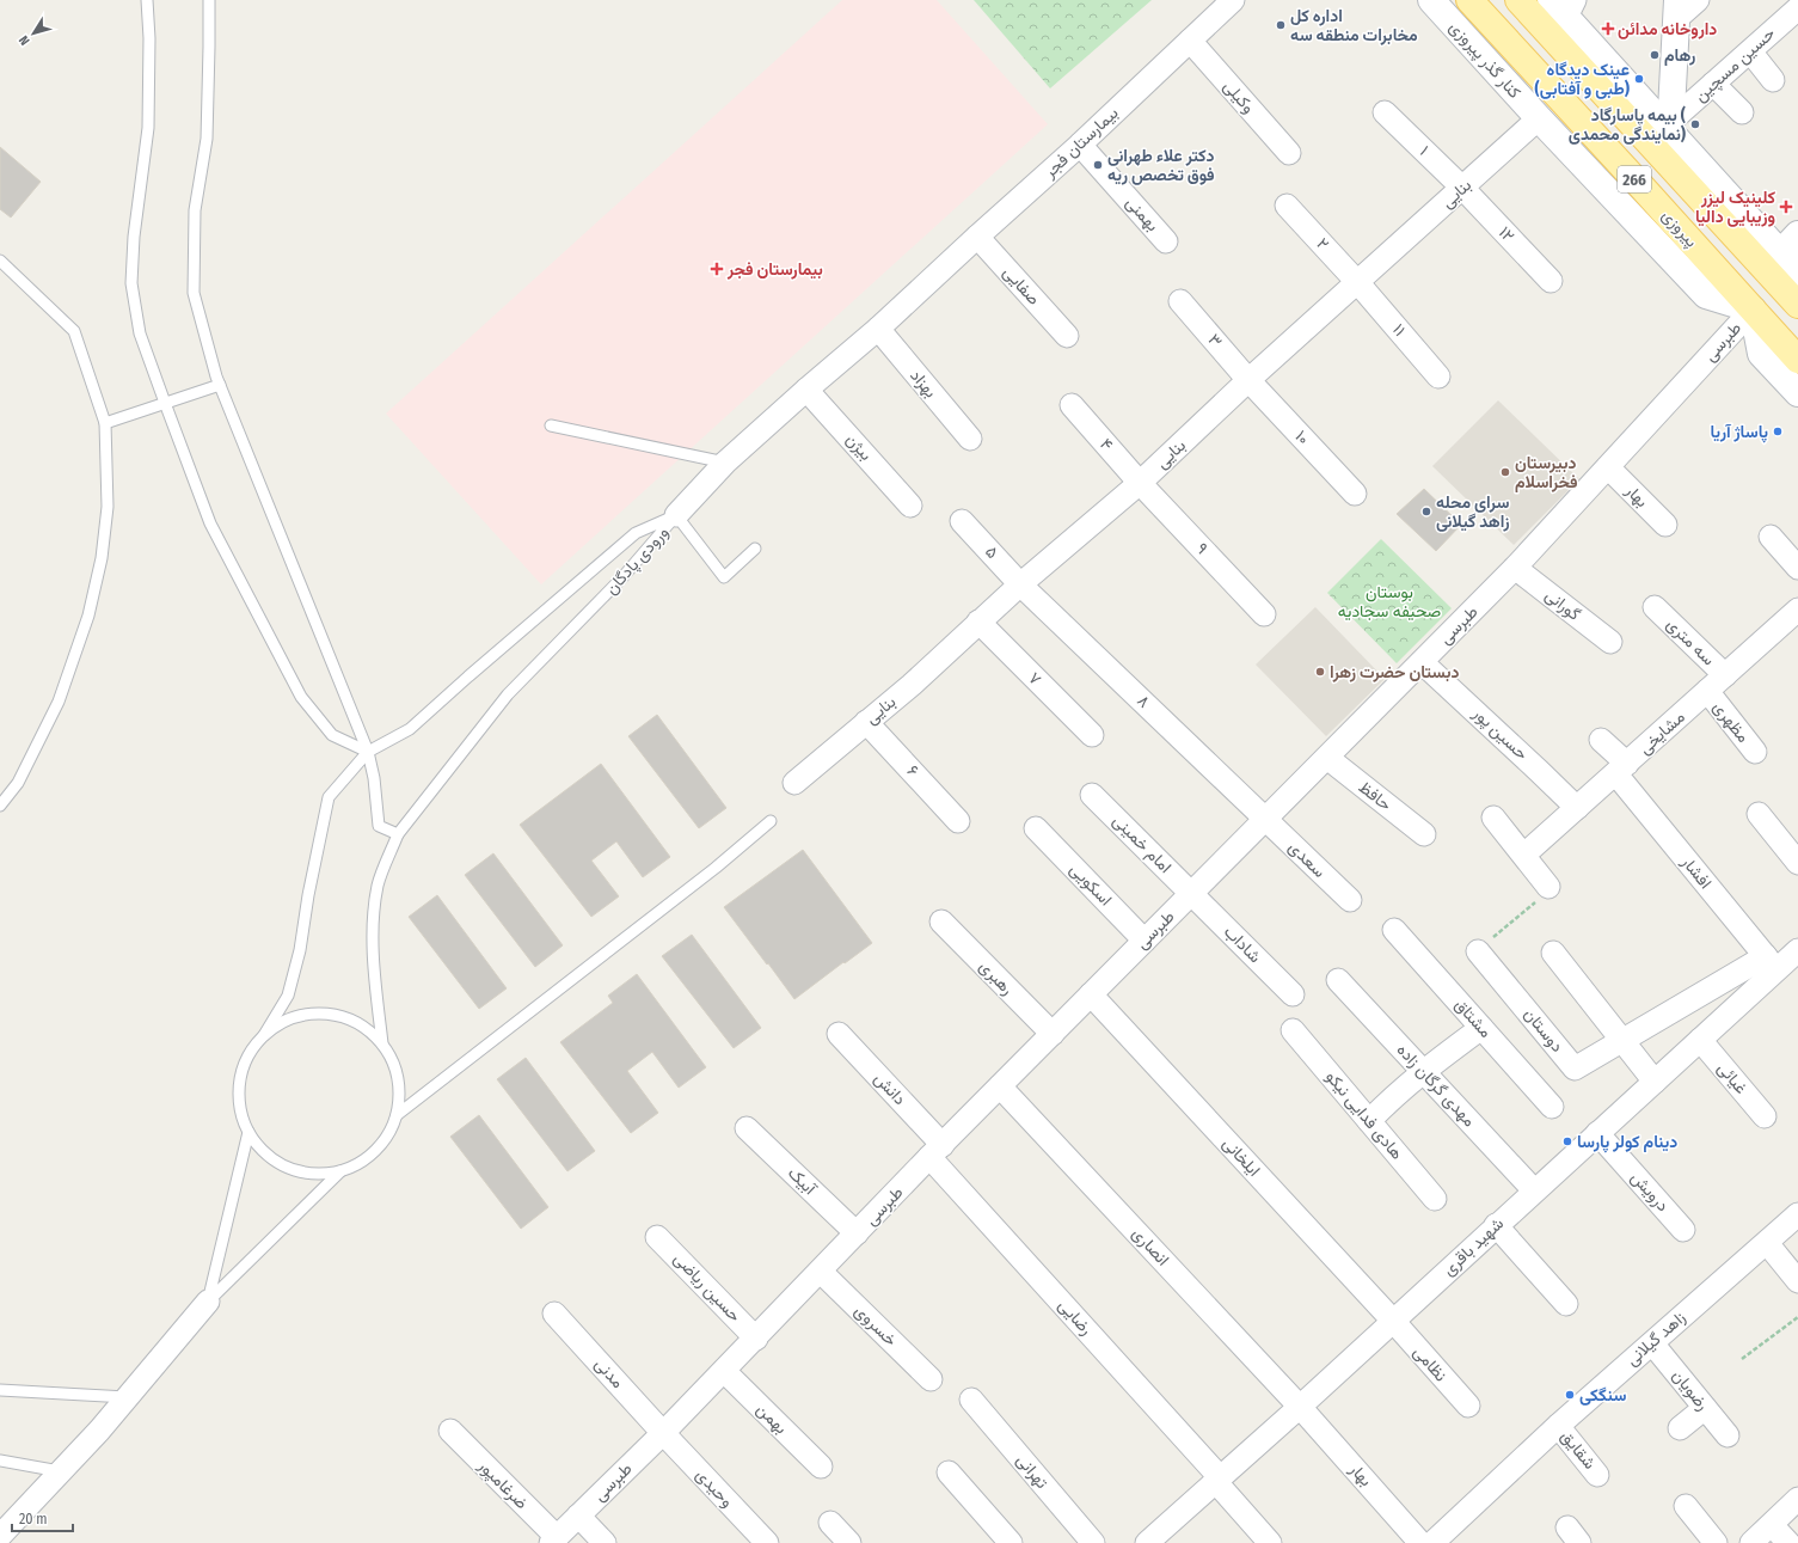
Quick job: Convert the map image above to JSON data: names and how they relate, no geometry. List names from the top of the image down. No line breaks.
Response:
{"streets":{"main road":["کنار گذر پیروزی","266","پیروزی"],"street":["حسین مسچین","وکیلی","بیمارستان فجر","۱","بنایی","بهمنی","۱۲","۲","صفایی","۱۱","۳","طبرسی","بهزاد","۱۰","۴","بیژن","بهار","۹","۵","گورانی","سه متری","۷","۸","مظهری","مشایخی","حسین پور","۶","حافظ","امام خمینی","سعدی","افشار","اسکویی","شاداب","رهبری","مشتاق","دوستان","غیائی","مهدی گرگان زاده","دانش","هادی فدایی نیکو","ایلخانی","آبیک","درویش","انصاری","شهید باقری","حسین ریاضی","رضایی","خسروی","زاهد گیلانی","نظامی","مدنی","رضویان","بهمن","شقایق","تهرانی","ضرغامپور","وحیدی"],"lane":["ورودی پادگان"]},"crossings":[["کنار گذر پیروزی","بنایی"],["وکیلی","بیمارستان فجر"],["بیمارستان فجر","بهمنی"],["بیمارستان فجر","صفایی"],["بیمارستان فجر","بهزاد"],["بیمارستان فجر","بیژن"],["بیمارستان فجر","ورودی پادگان"],["۱","بنایی"],["۱","۱۲"],["بنایی","۱۲"],["بنایی","۲"],["بنایی","۱۱"],["بنایی","۳"],["بنایی","۱۰"],["بنایی","۴"],["بنایی","۹"],["بنایی","۵"],["بنایی","۷"],["بنایی","۸"],["بنایی","۶"],["پیروزی","طبرسی"],["۲","۱۱"],["۳","۱۰"],["طبرسی","بهار"],["طبرسی","گورانی"],["طبرسی","۸"],["طبرسی","حسین پور"],["طبرسی","حافظ"],["طبرسی","امام خمینی"],["طبرسی","سعدی"],["طبرسی","اسکویی"],["طبرسی","شاداب"],["طبرسی","رهبری"],["طبرسی","دانش"],["طبرسی","ایلخانی"],["طبرسی","آبیک"],["طبرسی","انصاری"],["طبرسی","حسین ریاضی"],["طبرسی","رضایی"],["طبرسی","خسروی"],["طبرسی","مدنی"],["طبرسی","بهمن"],["طبرسی","ضرغامپور"],["طبرسی","وحیدی"],["۴","۹"],["بهار","انصاری"],["بهار","شهید باقری"],["۵","۸"],["سه متری","مشایخی"],["۸","سعدی"],["مظهری","مشایخی"],["مشایخی","حسین پور"],["مشایخی","افشار"],["امام خمینی","شاداب"],["افشار","دوستان"],["افشار","شهید باقری"],["دوستان","شهید باقری"],["غیائی","شهید باقری"],["مهدی گرگان زاده","شهید باقری"],["دانش","رضایی"],["ایلخانی","شهید باقری"],["ایلخانی","نظامی"],["درویش","شهید باقری"],["انصاری","شهید باقری"],["شهید باقری","رضایی"],["شهید باقری","نظامی"],["زاهد گیلانی","رضویان"],["زاهد گیلانی","شقایق"],["مدنی","وحیدی"]],"parks":["بوستان صحیفه سجادیه"],"places":{"other":["اداره کل مخابرات منطقه سه","رهام","عینک دیدگاه (طبی و آفتابی)","بیمه پاسارگاد ( نمایندگی محمدی)","دکتر علاء طهرانی فوق تخصص ریه","پاساژ آریا","دبیرستان فخراسلام","سرای محله زاهد گیلانی","دبستان حضرت زهرا","دینام کولر پارسا","سنگکی"],"health":["داروخانه مدائن","کلینیک لیزر وزیبایی دالیا","بیمارستان فجر"]},"scale_bar":"20 m","north":"bottom left"}
